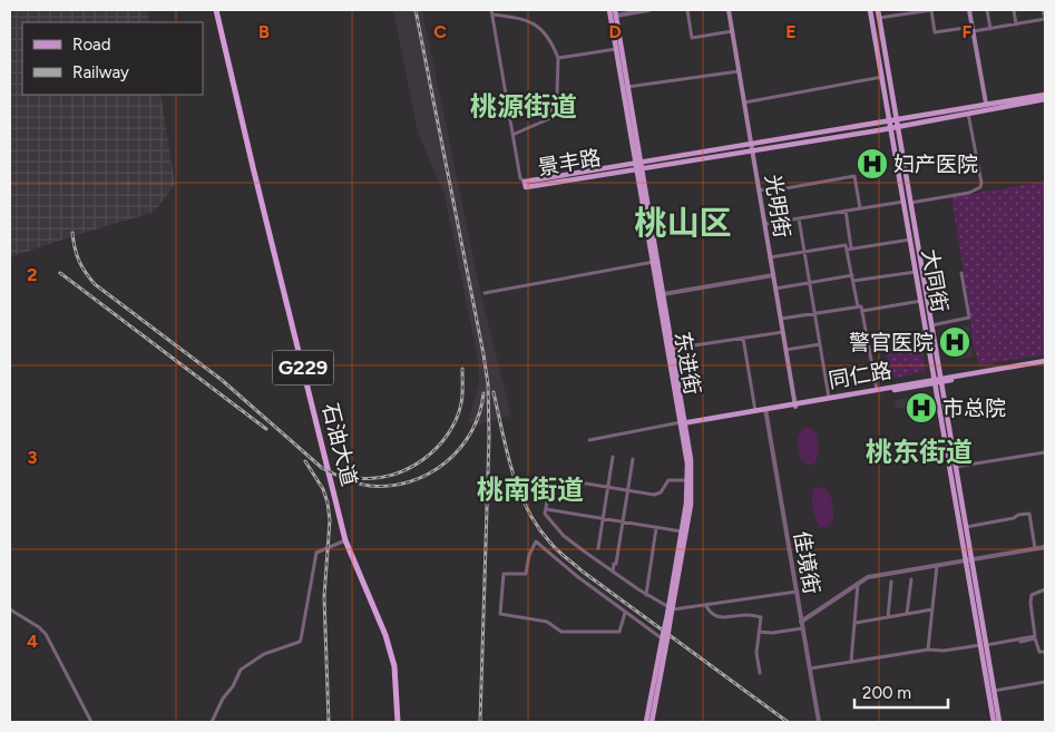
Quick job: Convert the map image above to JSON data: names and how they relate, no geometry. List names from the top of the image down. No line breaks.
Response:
{"streets":{"highway":["G229","石油大道"],"main road":["景丰路","光明街","大同街","东进街","同仁路"],"street":["佳境街"]},"crossings":[["景丰路","光明街"],["景丰路","大同街"],["景丰路","东进街"],["光明街","同仁路"],["大同街","同仁路"],["东进街","同仁路"],["同仁路","佳境街"]],"districts":["桃源街道","桃山区","桃东街道","桃南街道"],"places":{"hospital":["妇产医院","警官医院","市总院"]},"legend":["Road","Railway"],"scale_bar":"200 m","grid":{"columns":["B","C","D","E","F"],"rows":["2","3","4"]}}
